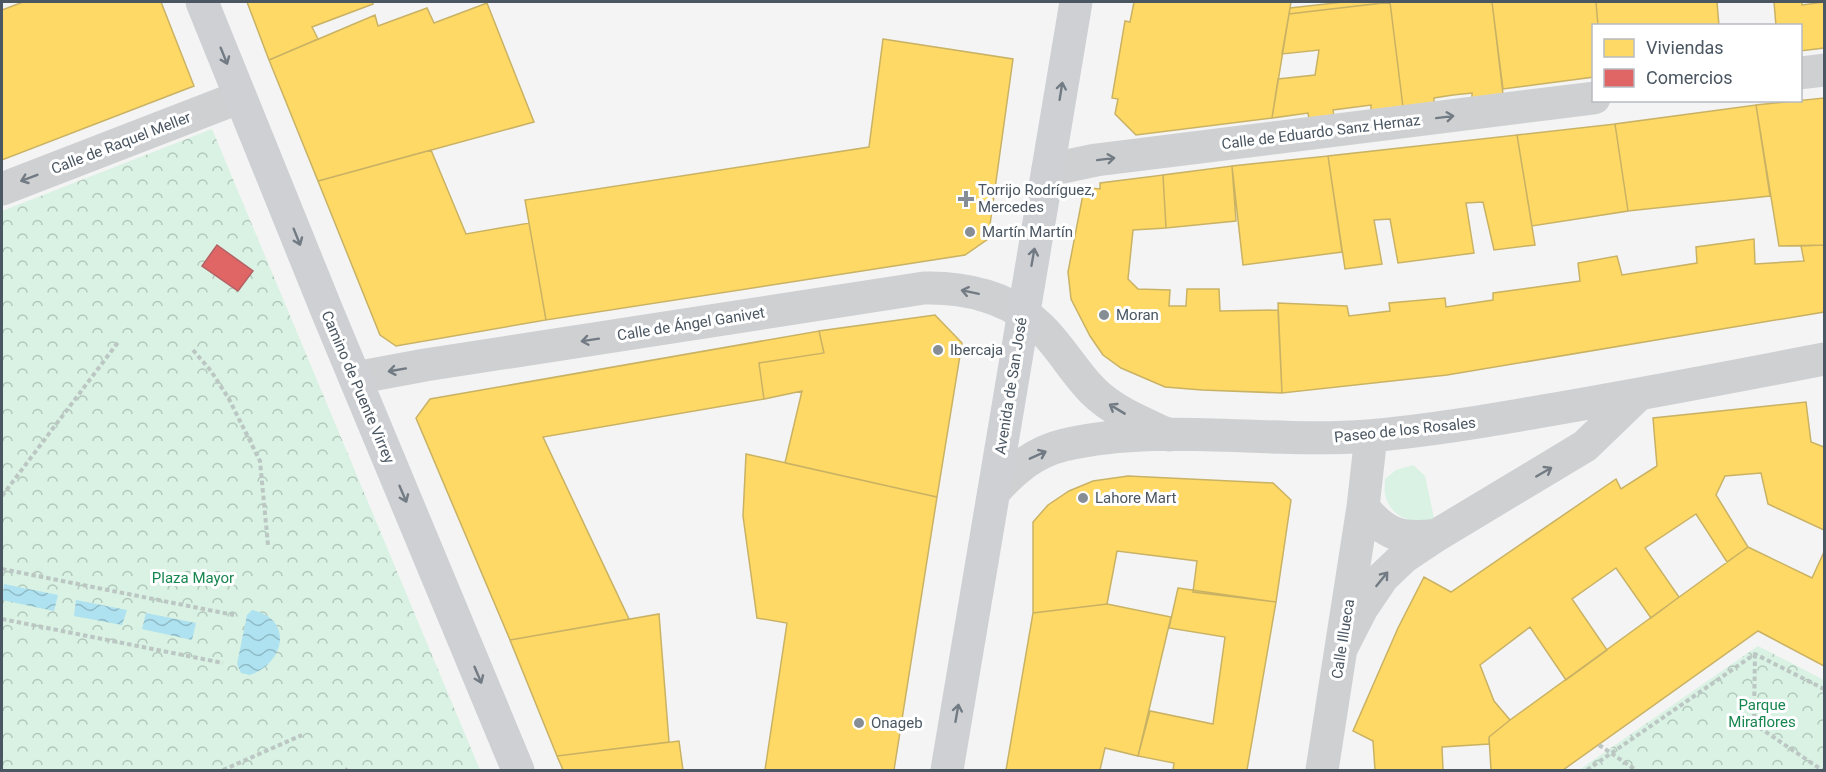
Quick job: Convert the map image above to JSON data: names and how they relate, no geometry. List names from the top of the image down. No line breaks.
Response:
{"streets":{"main road":["Avenida de San José","Camino de Puente Virrey"],"street":["Calle de Eduardo Sanz Hernaz","Calle de Raquel Meller","Calle de Ángel Ganivet","Paseo de los Rosales","Calle Illueca"]},"crossings":[["Calle de Eduardo Sanz Hernaz","Avenida de San José"],["Calle de Raquel Meller","Camino de Puente Virrey"],["Calle de Ángel Ganivet","Avenida de San José"],["Calle de Ángel Ganivet","Camino de Puente Virrey"],["Calle de Ángel Ganivet","Paseo de los Rosales"],["Avenida de San José","Paseo de los Rosales"],["Paseo de los Rosales","Calle Illueca"]],"one_way":["Calle de Eduardo Sanz Hernaz","Calle de Raquel Meller","Calle de Ángel Ganivet","Avenida de San José","Camino de Puente Virrey"],"parks":["Plaza Mayor","Parque Miraflores"],"places":{"health":["Torrijo Rodríguez, Mercedes"],"other":["Martín Martín","Moran","Ibercaja","Lahore Mart","Onageb"]},"legend":["Viviendas","Comercios"]}
